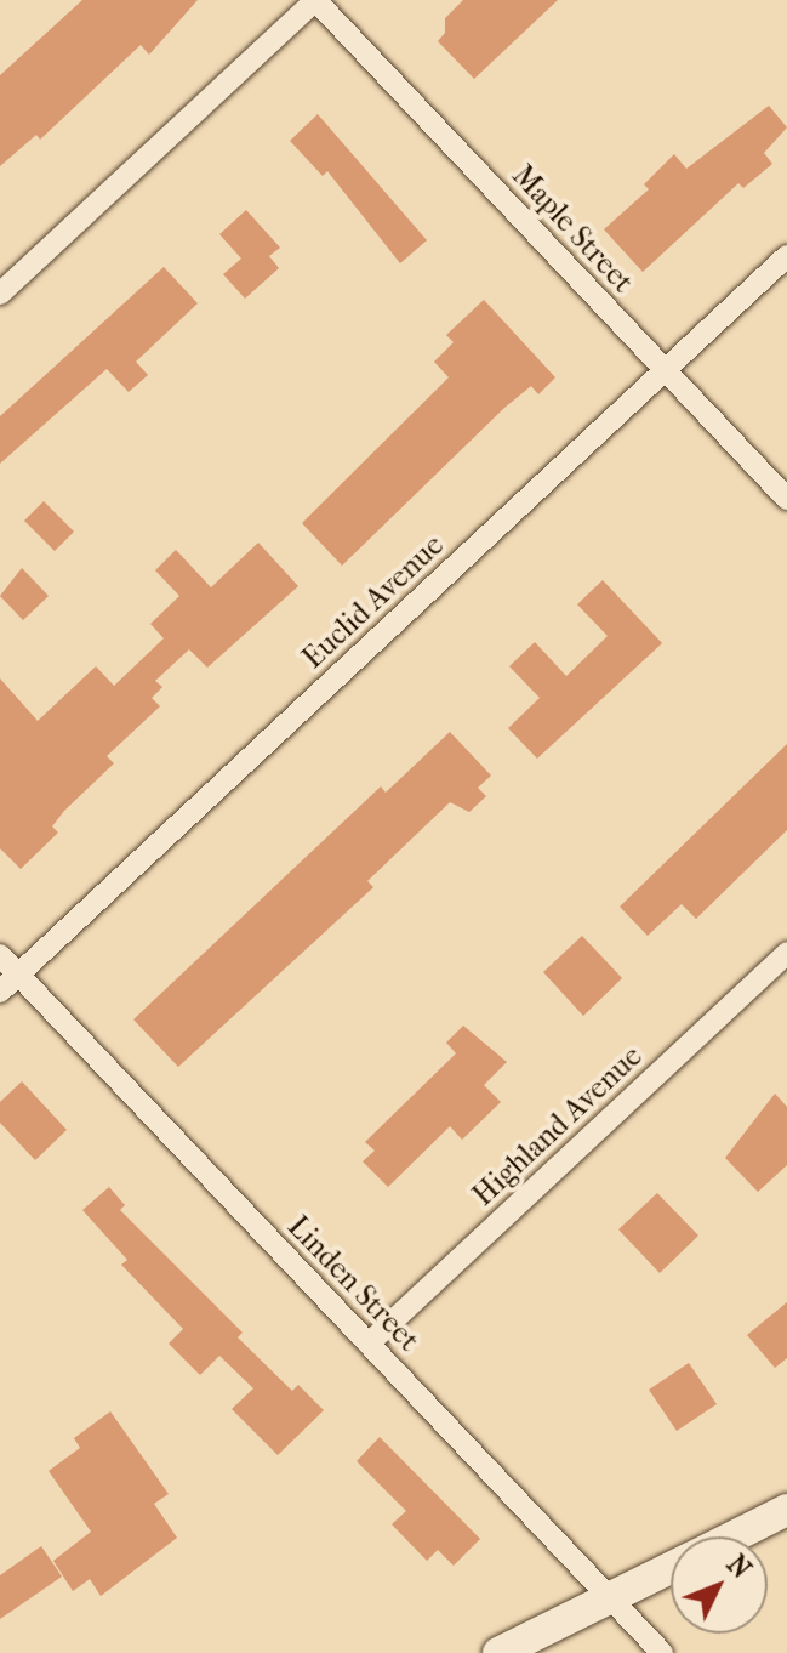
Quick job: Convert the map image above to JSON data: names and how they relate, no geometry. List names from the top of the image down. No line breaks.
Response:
{"streets":{"street":["Maple Street","Euclid Avenue","Highland Avenue","Linden Street"]},"crossings":[["Maple Street","Euclid Avenue"],["Euclid Avenue","Linden Street"],["Highland Avenue","Linden Street"]],"north":"top right"}
